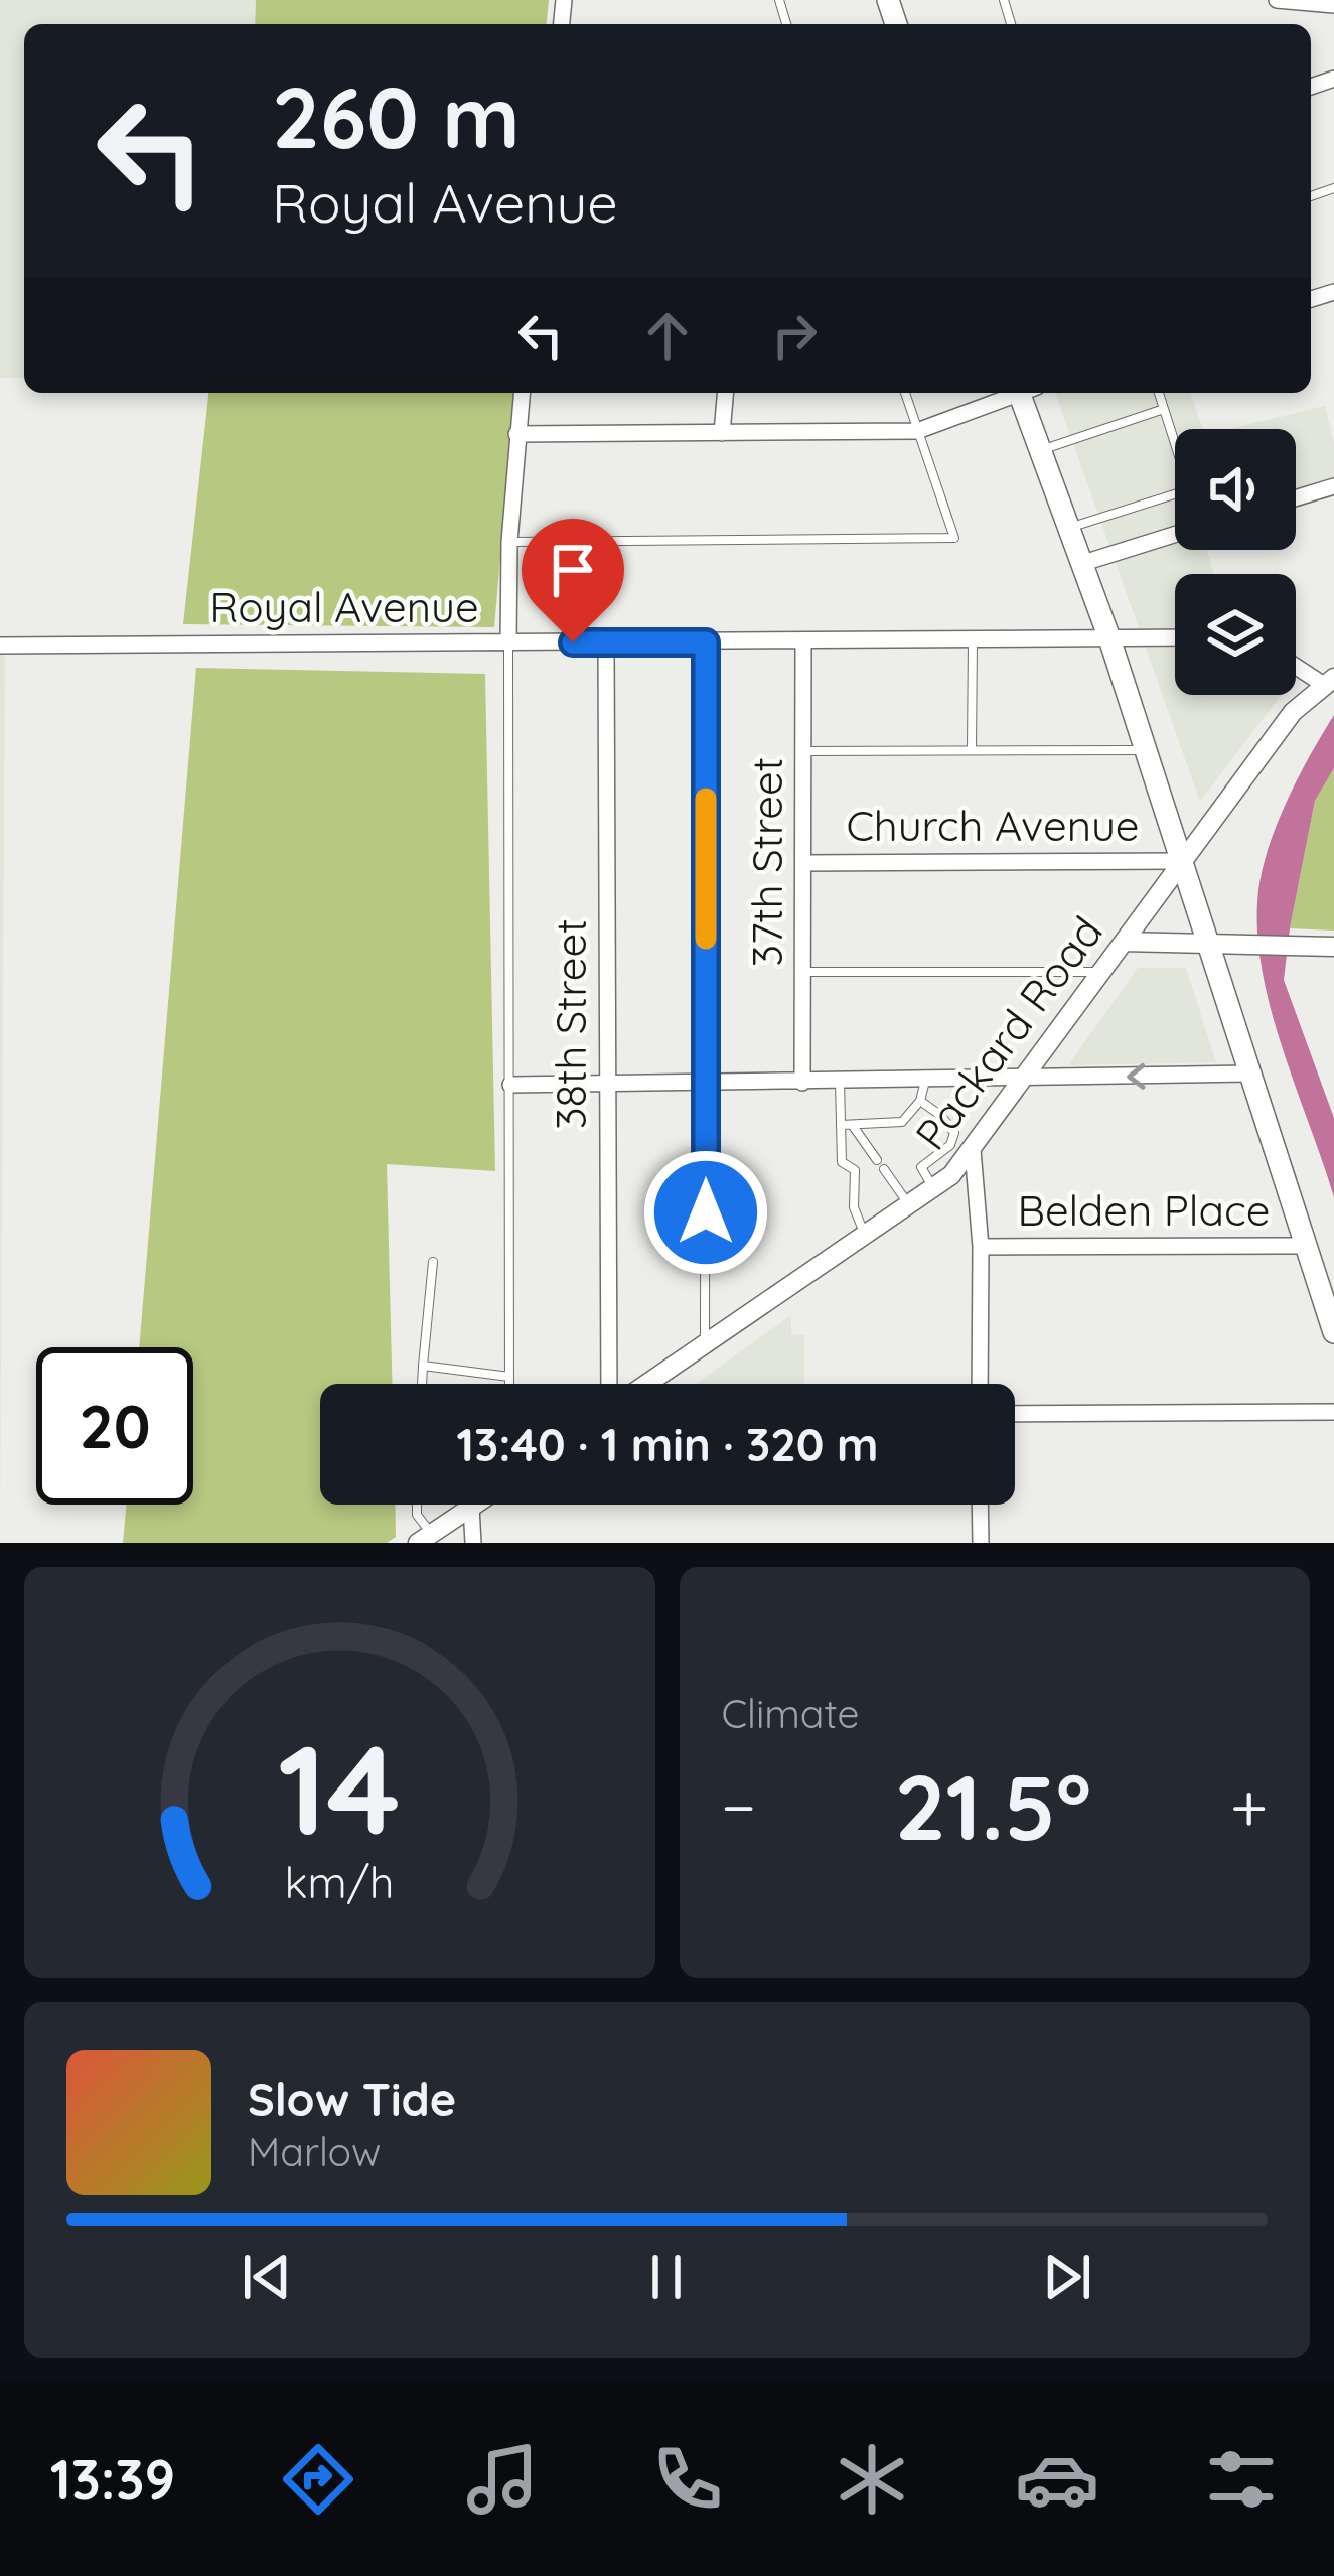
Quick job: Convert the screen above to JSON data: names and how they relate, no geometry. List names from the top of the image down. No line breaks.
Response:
{"streets":{"street":["Royal Avenue","Church Avenue","37th Street","38th Street","Packard Road","Belden Place"]},"crossings":[["Royal Avenue","37th Street"],["Royal Avenue","38th Street"],["Church Avenue","37th Street"],["Church Avenue","Packard Road"]],"page":{"turn":["260 m","Royal Avenue"],"limit":"20","trip":"13:40 · 1 min · 320 m","tile":"Climate","heat":["−","21.5°","+"],"song":["Slow Tide","Marlow"],"tabs":"13:39","gauge":["14","km/h"]}}
